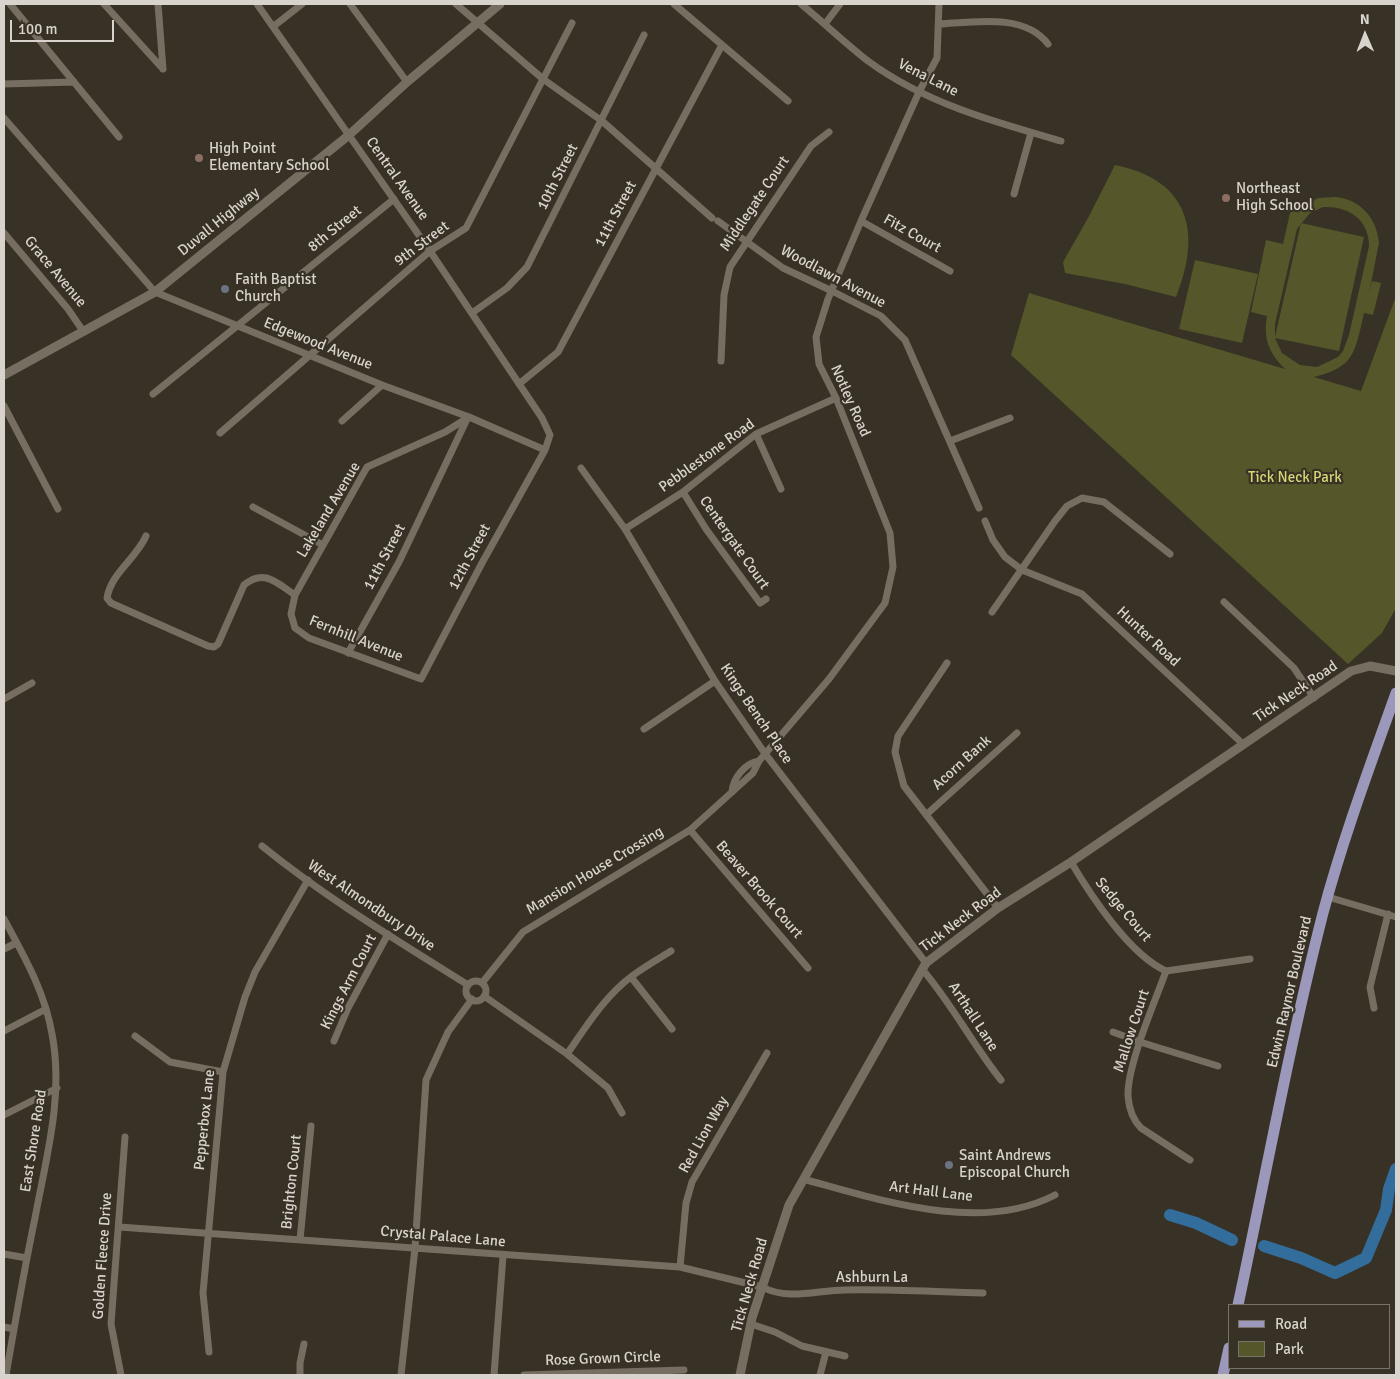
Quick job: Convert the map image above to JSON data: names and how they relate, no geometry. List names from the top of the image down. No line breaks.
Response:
{"streets":{"main road":["Edwin Raynor Boulevard"],"street":["Vena Lane","10th Street","Central Avenue","Middlegate Court","11th Street","Duvall Highway","8th Street","Fitz Court","9th Street","Grace Avenue","Woodlawn Avenue","Edgewood Avenue","Notley Road","Pebblestone Road","Lakeland Avenue","Centergate Court","12th Street","Hunter Road","Fernhill Avenue","Tick Neck Road","Kings Bench Place","Acorn Bank","Mansion House Crossing","Beaver Brook Court","West Almondbury Drive","Sedge Court","Kings Arm Court","Arthall Lane","Mallow Court","Pepperbox Lane","Red Lion Way","East Shore Road","Brighton Court","Art Hall Lane","Crystal Palace Lane","Golden Fleece Drive","Ashburn La","Rose Grown Circle"]},"crossings":[["Vena Lane","Notley Road"],["10th Street","Central Avenue"],["10th Street","Woodlawn Avenue"],["Central Avenue","11th Street"],["Central Avenue","Duvall Highway"],["Central Avenue","8th Street"],["Central Avenue","9th Street"],["Central Avenue","Edgewood Avenue"],["Central Avenue","12th Street"],["Middlegate Court","Woodlawn Avenue"],["11th Street","Woodlawn Avenue"],["11th Street","Edgewood Avenue"],["11th Street","Lakeland Avenue"],["11th Street","Fernhill Avenue"],["Duvall Highway","Grace Avenue"],["Duvall Highway","Woodlawn Avenue"],["Duvall Highway","Edgewood Avenue"],["8th Street","Edgewood Avenue"],["Fitz Court","Notley Road"],["9th Street","Woodlawn Avenue"],["9th Street","Edgewood Avenue"],["Woodlawn Avenue","Notley Road"],["Edgewood Avenue","Lakeland Avenue"],["Edgewood Avenue","12th Street"],["Notley Road","Pebblestone Road"],["Notley Road","Kings Bench Place"],["Notley Road","Mansion House Crossing"],["Pebblestone Road","Centergate Court"],["Pebblestone Road","Kings Bench Place"],["Lakeland Avenue","Fernhill Avenue"],["12th Street","Fernhill Avenue"],["Hunter Road","Tick Neck Road"],["Tick Neck Road","Kings Bench Place"],["Tick Neck Road","Sedge Court"],["Tick Neck Road","Arthall Lane"],["Tick Neck Road","Art Hall Lane"],["Tick Neck Road","Crystal Palace Lane"],["Tick Neck Road","Ashburn La"],["Kings Bench Place","Mansion House Crossing"],["Kings Bench Place","Arthall Lane"],["Mansion House Crossing","Beaver Brook Court"],["Mansion House Crossing","West Almondbury Drive"],["West Almondbury Drive","Kings Arm Court"],["West Almondbury Drive","Pepperbox Lane"],["Sedge Court","Mallow Court"],["Pepperbox Lane","Crystal Palace Lane"],["Red Lion Way","Crystal Palace Lane"],["Brighton Court","Crystal Palace Lane"],["Crystal Palace Lane","Golden Fleece Drive"],["Crystal Palace Lane","Ashburn La"]],"parks":["Tick Neck Park"],"places":["High Point Elementary School","Northeast High School","Faith Baptist Church","Saint Andrews Episcopal Church"],"legend":["Road","Park"],"scale_bar":"100 m","north":"top"}
